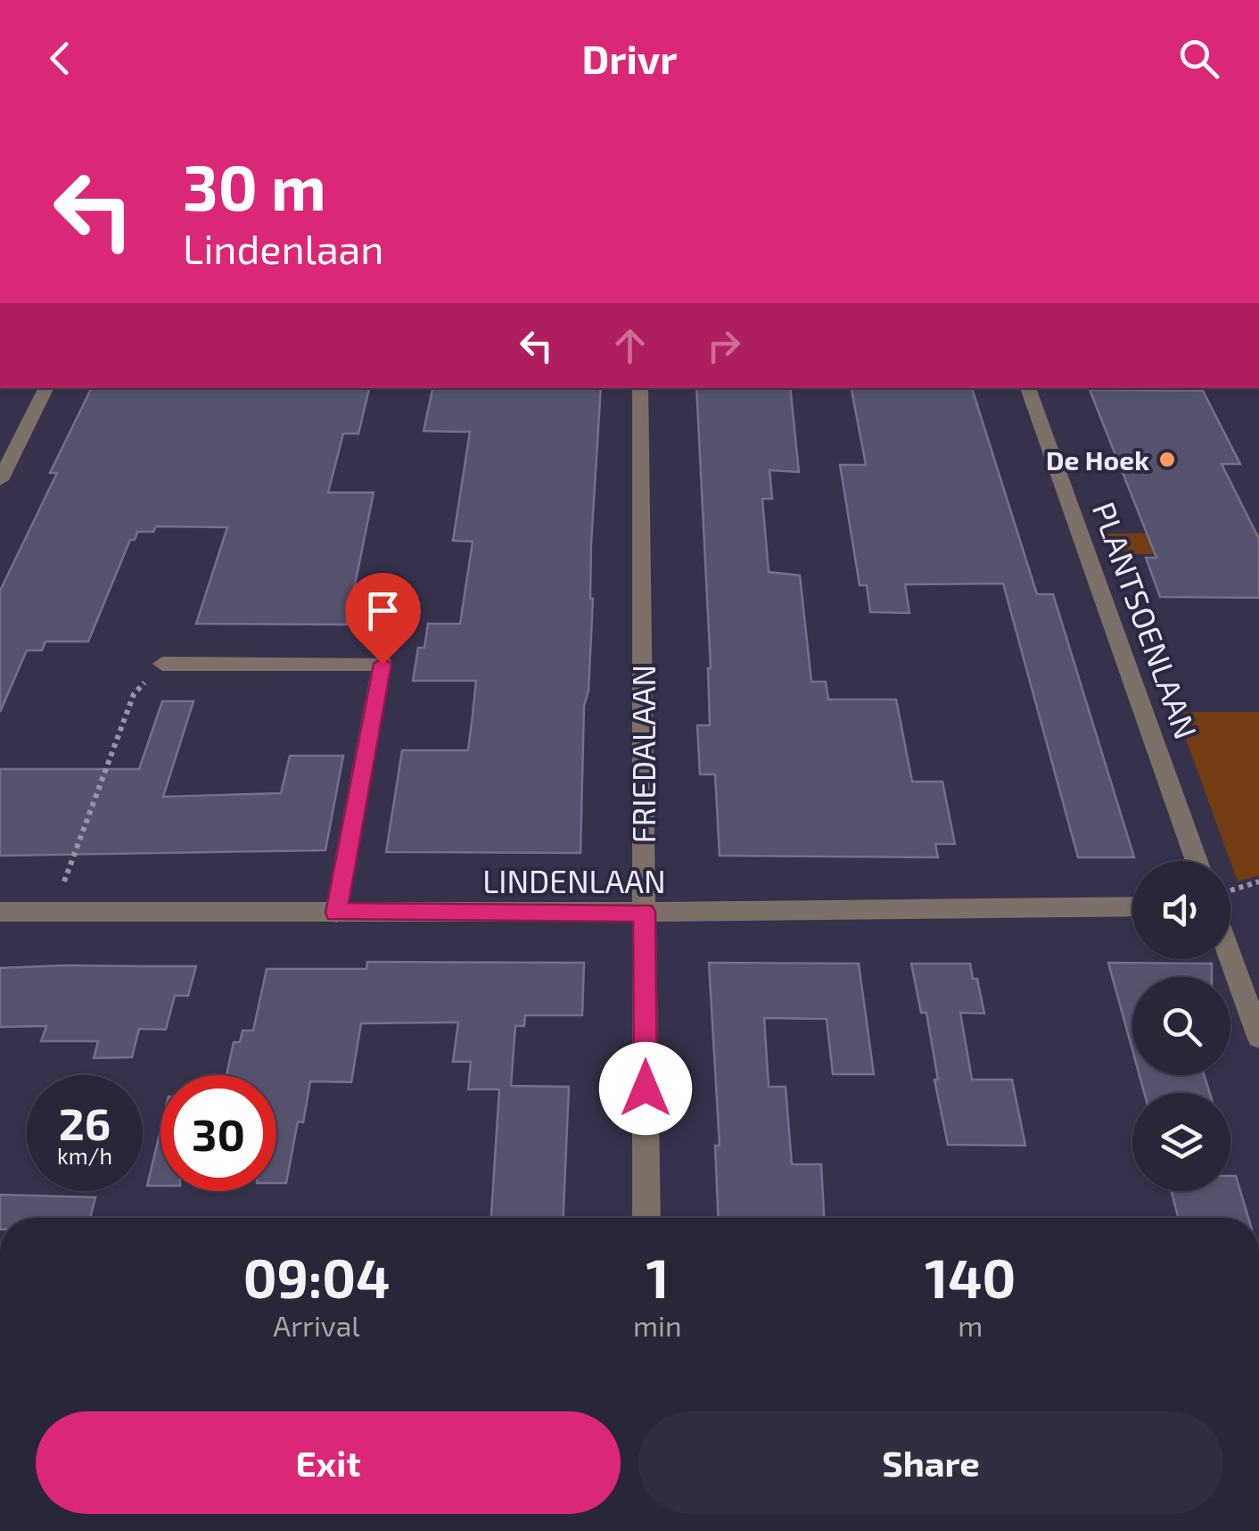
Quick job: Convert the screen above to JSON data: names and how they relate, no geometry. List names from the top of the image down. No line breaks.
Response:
{"streets":{"street":["PLANTSOENLAAN","FRIEDALAAN","LINDENLAAN"]},"crossings":[["FRIEDALAAN","LINDENLAAN"]],"places":["De Hoek"],"page":{"header":"Drivr","turn":["30 m","Lindenlaan"],"speed":"26 km/h","limit":"30","eta":["09:04","Arrival","1","min","140","m"],"buttons":["Exit","Share"]}}
